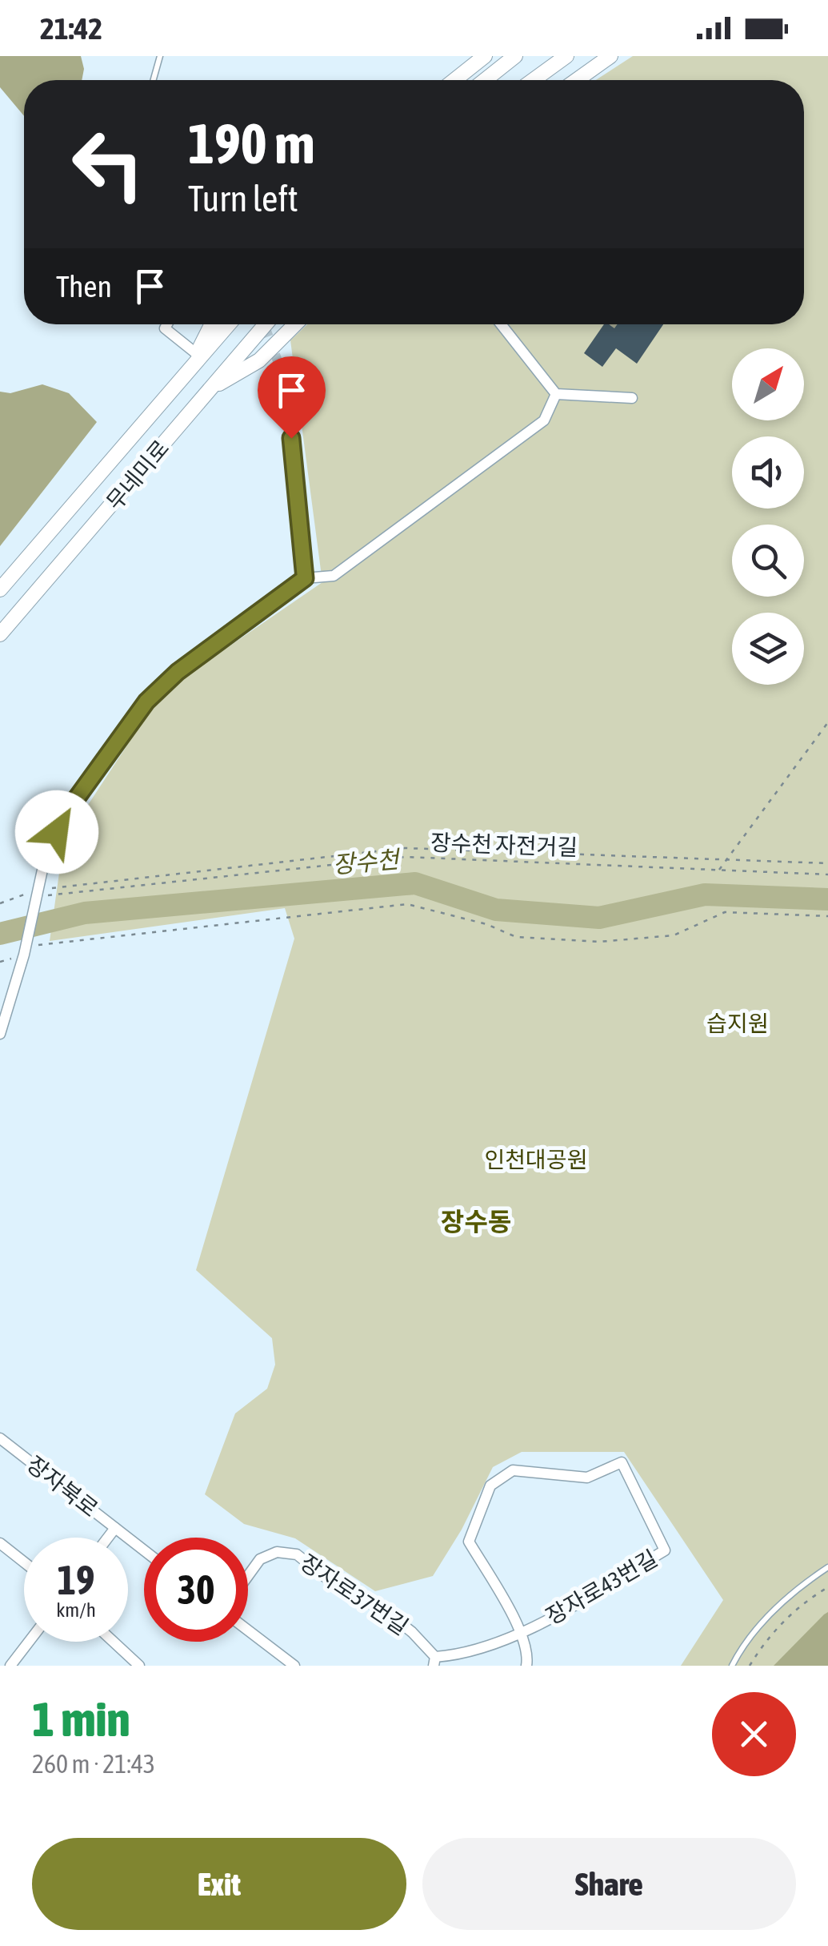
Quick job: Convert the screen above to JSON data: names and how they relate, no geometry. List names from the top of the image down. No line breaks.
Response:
{"streets":{"main road":["무네미로"],"street":["장자북로","장자로43번길","장자로37번길"],"path":["장수천 자전거길"]},"districts":["장수동"],"water":["장수천"],"parks":["습지원","인천대공원"],"north":"top right","page":{"status":"21:42","turn":["190 m","Turn left"],"then":"Then","speed":"19 km/h","limit":"30","heading":["1 min","260 m · 21:43"],"buttons":["Exit","Share"]}}
